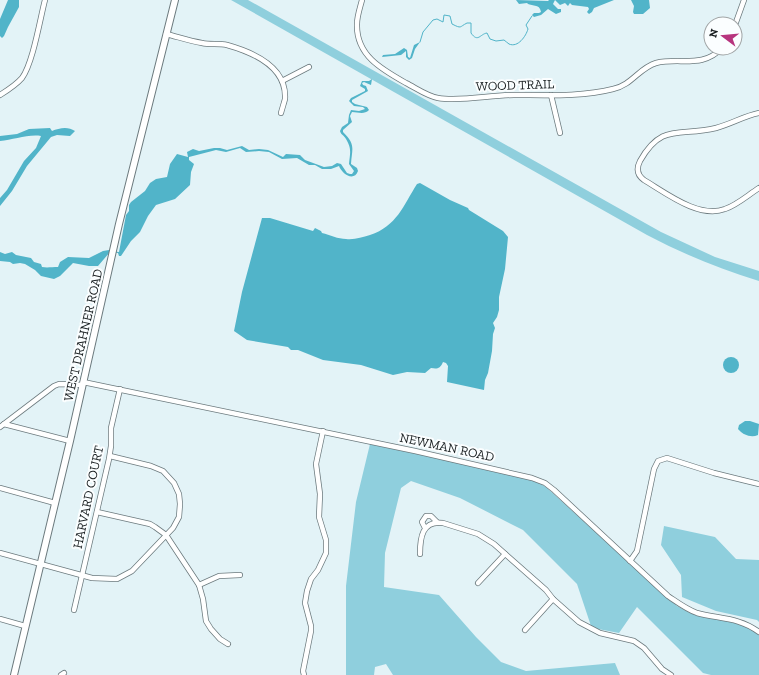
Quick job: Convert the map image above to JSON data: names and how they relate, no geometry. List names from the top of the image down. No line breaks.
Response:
{"streets":{"street":["WOOD TRAIL","WEST DRAHNER ROAD","NEWMAN ROAD","HARVARD COURT"]},"crossings":[["WEST DRAHNER ROAD","NEWMAN ROAD"],["NEWMAN ROAD","HARVARD COURT"]],"north":"left"}
